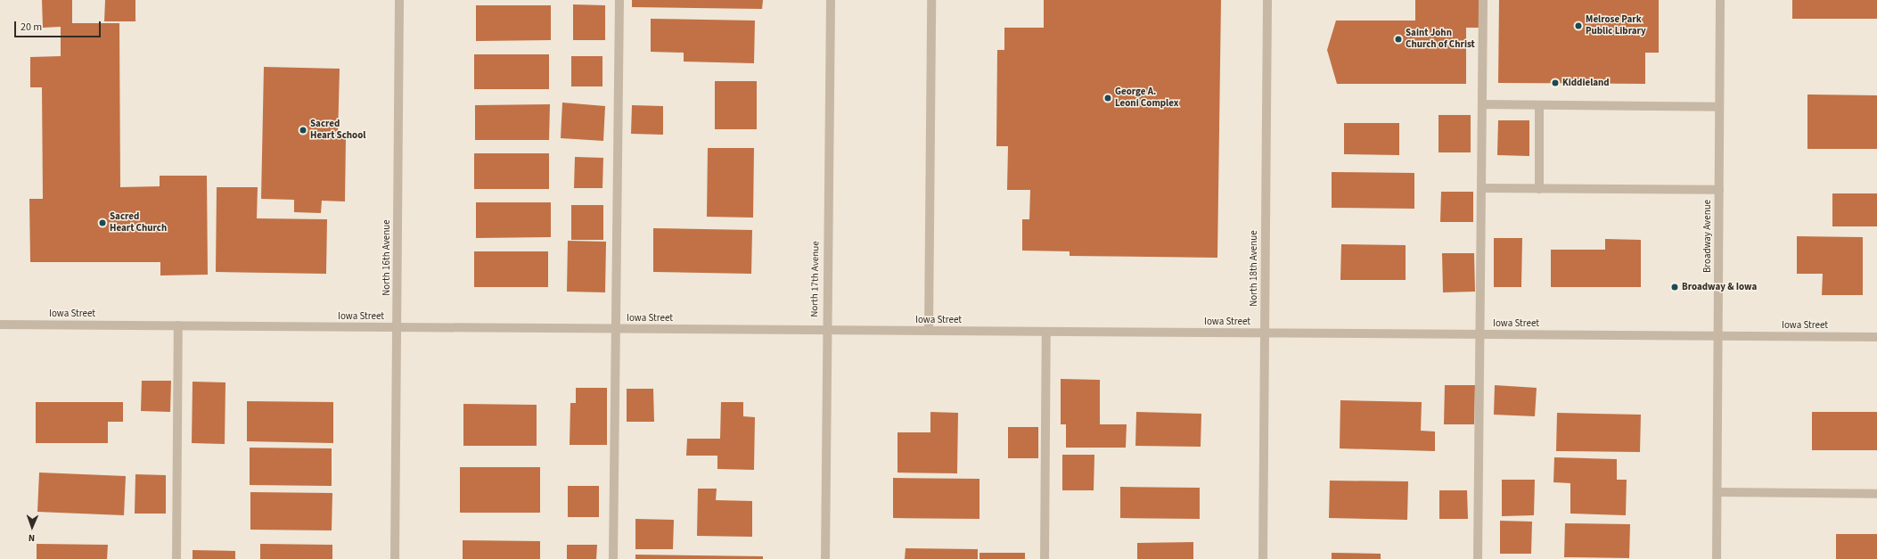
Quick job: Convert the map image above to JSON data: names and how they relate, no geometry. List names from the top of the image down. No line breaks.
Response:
{"streets":{"street":["Broadway Avenue","North 16th Avenue","North 18th Avenue","North 17th Avenue","Iowa Street"]},"crossings":[["Broadway Avenue","Iowa Street"],["North 16th Avenue","Iowa Street"],["North 18th Avenue","Iowa Street"],["North 17th Avenue","Iowa Street"]],"places":["Melrose Park Public Library","Saint John Church of Christ","Kiddieland","George A. Leoni Complex","Sacred Heart School","Sacred Heart Church","Broadway & Iowa"],"scale_bar":"20 m","north":"bottom"}
